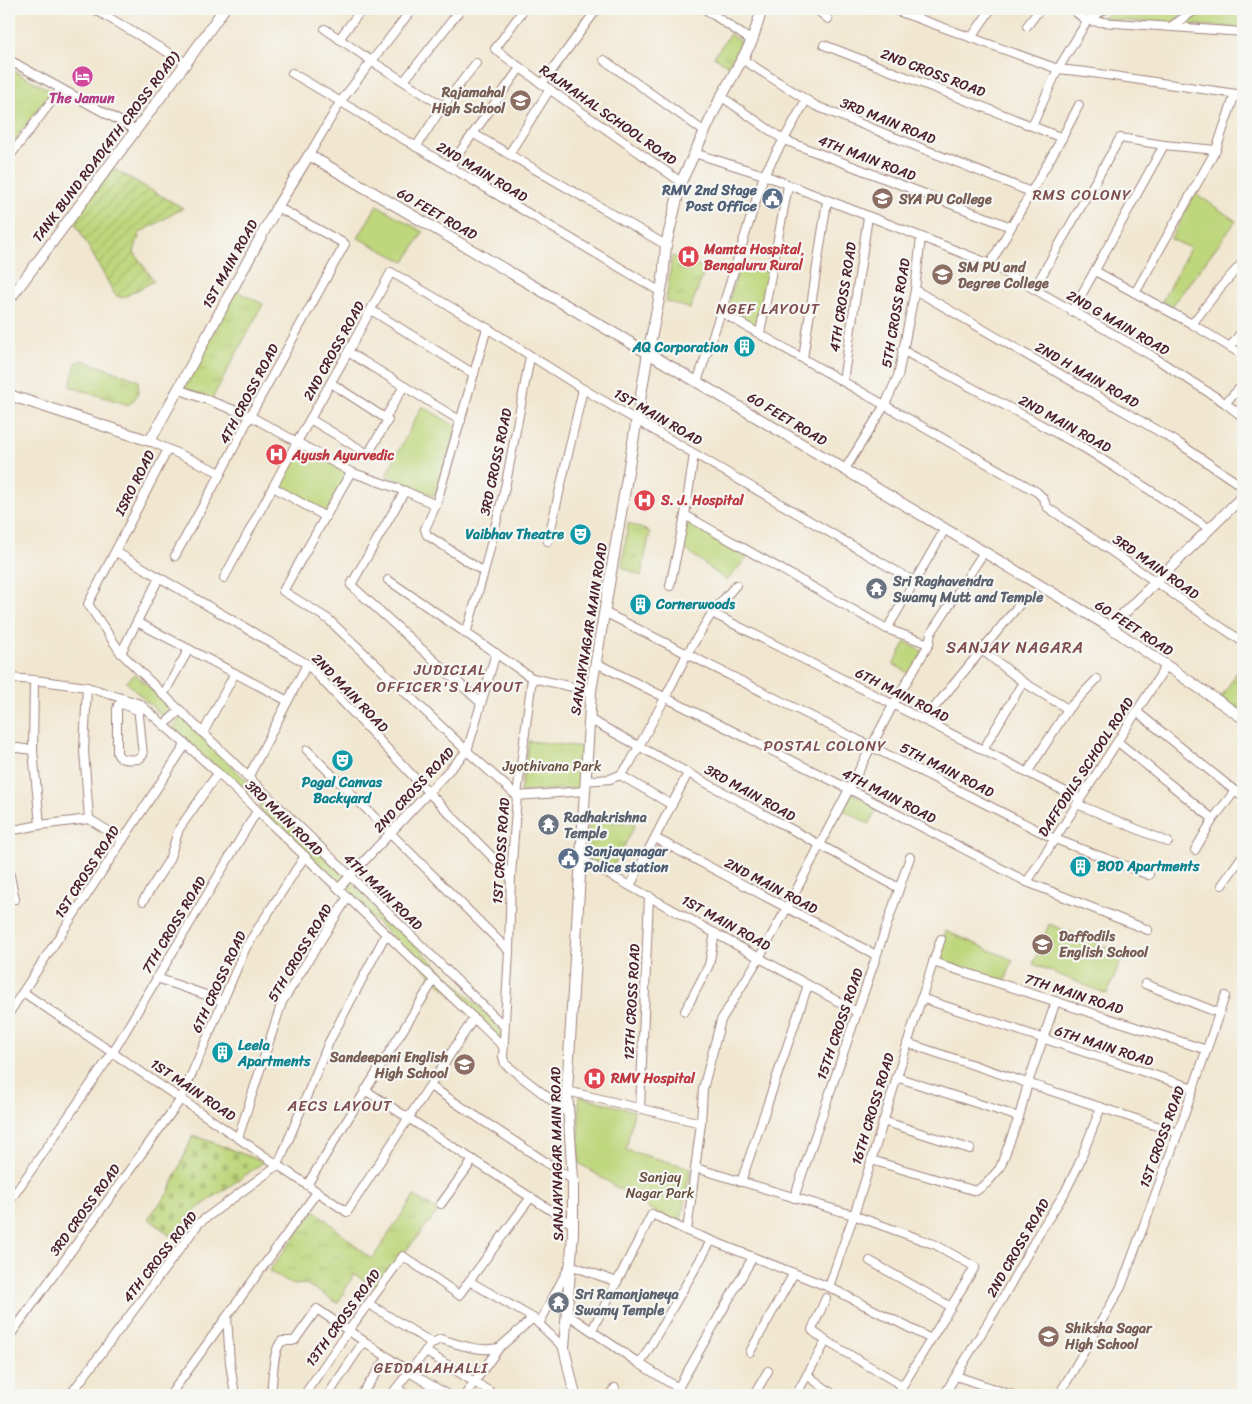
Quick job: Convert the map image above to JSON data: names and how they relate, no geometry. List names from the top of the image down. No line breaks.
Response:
{"streets":{"street":["2ND CROSS ROAD","RAJMAHAL SCHOOL ROAD","3RD MAIN ROAD","TANK BUND ROAD(4TH CROSS ROAD)","4TH MAIN ROAD","2ND MAIN ROAD","60 FEET ROAD","1ST MAIN ROAD","4TH CROSS ROAD","5TH CROSS ROAD","2ND G MAIN ROAD","2ND H MAIN ROAD","3RD CROSS ROAD","ISRO ROAD","SANJAYNAGAR MAIN ROAD","6TH MAIN ROAD","DAFFODILS SCHOOL ROAD","5TH MAIN ROAD","1ST CROSS ROAD","7TH CROSS ROAD","6TH CROSS ROAD","7TH MAIN ROAD","12TH CROSS ROAD","15TH CROSS ROAD","16TH CROSS ROAD","13TH CROSS ROAD"]},"crossings":[["2ND CROSS ROAD","3RD MAIN ROAD"],["2ND CROSS ROAD","4TH MAIN ROAD"],["2ND CROSS ROAD","2ND MAIN ROAD"],["2ND CROSS ROAD","1ST MAIN ROAD"],["RAJMAHAL SCHOOL ROAD","SANJAYNAGAR MAIN ROAD"],["3RD MAIN ROAD","4TH CROSS ROAD"],["3RD MAIN ROAD","5TH CROSS ROAD"],["3RD MAIN ROAD","SANJAYNAGAR MAIN ROAD"],["3RD MAIN ROAD","1ST CROSS ROAD"],["3RD MAIN ROAD","7TH CROSS ROAD"],["3RD MAIN ROAD","6TH CROSS ROAD"],["3RD MAIN ROAD","15TH CROSS ROAD"],["4TH MAIN ROAD","ISRO ROAD"],["4TH MAIN ROAD","SANJAYNAGAR MAIN ROAD"],["4TH MAIN ROAD","DAFFODILS SCHOOL ROAD"],["4TH MAIN ROAD","1ST CROSS ROAD"],["2ND MAIN ROAD","5TH CROSS ROAD"],["2ND MAIN ROAD","ISRO ROAD"],["2ND MAIN ROAD","SANJAYNAGAR MAIN ROAD"],["2ND MAIN ROAD","1ST CROSS ROAD"],["2ND MAIN ROAD","15TH CROSS ROAD"],["60 FEET ROAD","1ST MAIN ROAD"],["60 FEET ROAD","5TH CROSS ROAD"],["60 FEET ROAD","SANJAYNAGAR MAIN ROAD"],["60 FEET ROAD","DAFFODILS SCHOOL ROAD"],["1ST MAIN ROAD","4TH CROSS ROAD"],["1ST MAIN ROAD","5TH CROSS ROAD"],["1ST MAIN ROAD","3RD CROSS ROAD"],["1ST MAIN ROAD","ISRO ROAD"],["1ST MAIN ROAD","SANJAYNAGAR MAIN ROAD"],["1ST MAIN ROAD","1ST CROSS ROAD"],["1ST MAIN ROAD","7TH CROSS ROAD"],["1ST MAIN ROAD","6TH CROSS ROAD"],["1ST MAIN ROAD","12TH CROSS ROAD"],["1ST MAIN ROAD","15TH CROSS ROAD"],["4TH CROSS ROAD","2ND G MAIN ROAD"],["5TH CROSS ROAD","2ND G MAIN ROAD"],["5TH CROSS ROAD","2ND H MAIN ROAD"],["2ND G MAIN ROAD","SANJAYNAGAR MAIN ROAD"],["3RD CROSS ROAD","6TH CROSS ROAD"],["SANJAYNAGAR MAIN ROAD","5TH MAIN ROAD"],["6TH MAIN ROAD","DAFFODILS SCHOOL ROAD"],["6TH MAIN ROAD","1ST CROSS ROAD"],["6TH MAIN ROAD","16TH CROSS ROAD"],["DAFFODILS SCHOOL ROAD","5TH MAIN ROAD"],["1ST CROSS ROAD","7TH MAIN ROAD"],["7TH MAIN ROAD","16TH CROSS ROAD"]],"districts":["RMS COLONY","NGEF LAYOUT","SANJAY NAGARA","JUDICIAL OFFICER'S LAYOUT","POSTAL COLONY","AECS LAYOUT","GEDDALAHALLI"],"parks":["Jyothivana Park","Sanjay Nagar Park"],"places":{"hotel":["The Jamun"],"school or university":["Rajamahal High School","SYA PU College","SM PU and Degree College","Daffodils English School","Sandeepani English High School","Shiksha Sagar High School"],"public building":["RMV 2nd Stage Post Office","Sanjayanagar Police station"],"hospital":["Mamta Hospital, Bengaluru Rural","Ayush Ayurvedic","S. J. Hospital","RMV Hospital"],"building":["AQ Corporation","Cornerwoods","BOD Apartments","Leela Apartments"],"theatre":["Vaibhav Theatre","Pagal Canvas Backyard"],"temple":["Sri Raghavendra Swamy Mutt and Temple","Radhakrishna Temple","Sri Ramanjaneya Swamy Temple"]}}
